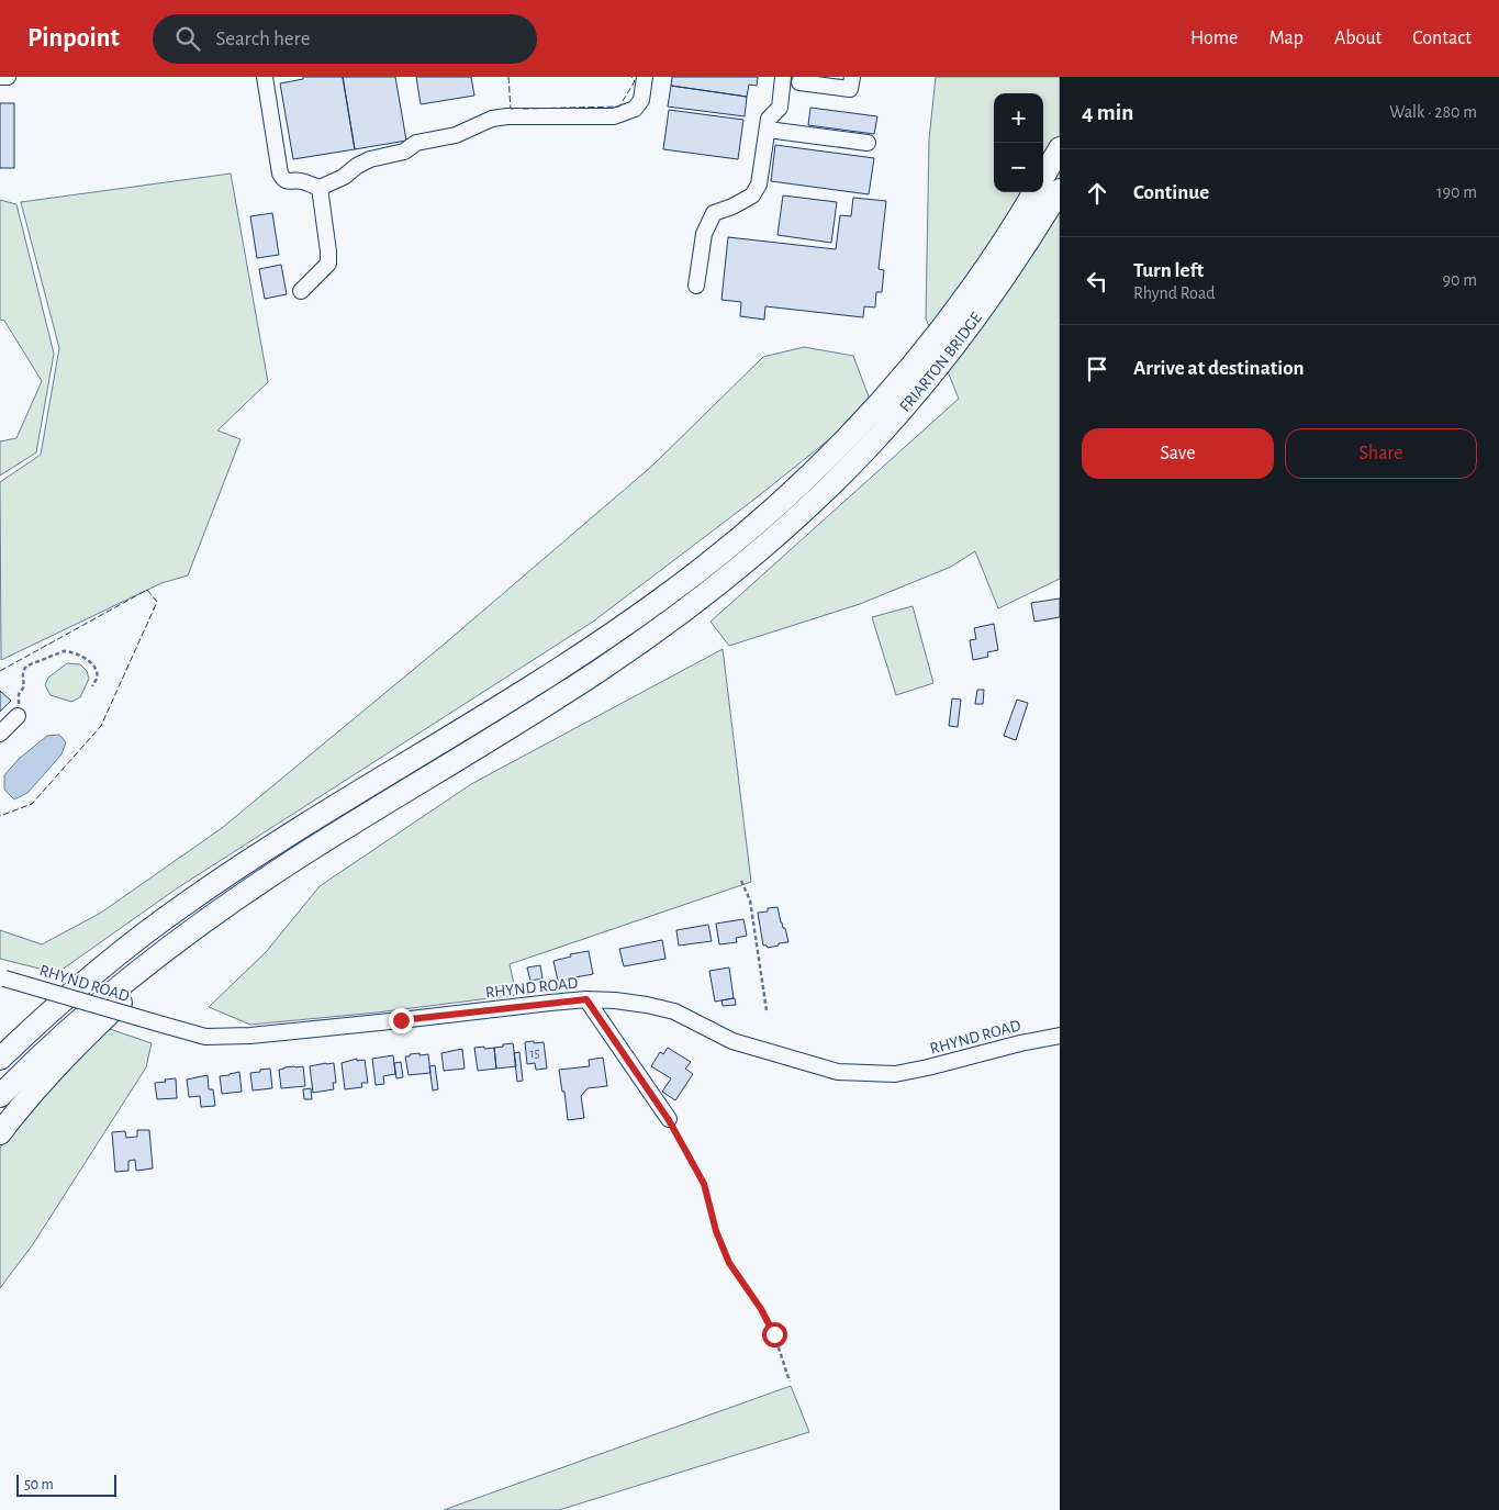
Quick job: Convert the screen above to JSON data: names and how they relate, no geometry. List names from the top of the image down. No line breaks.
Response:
{"streets":{"highway":["FRIARTON BRIDGE"],"street":["RHYND ROAD"]},"house_numbers":["15"],"scale_bar":"50 m","page":{"header":"Pinpoint","search":"Search here","nav":["Home","Map","About","Contact"],"heading":["4 min","Walk · 280 m"],"map_buttons":["+","−"],"list":[["Continue","190 m"],["Turn left","Rhynd Road","90 m"],"Arrive at destination"],"buttons":["Save","Share"],"scale":"50 m"}}
